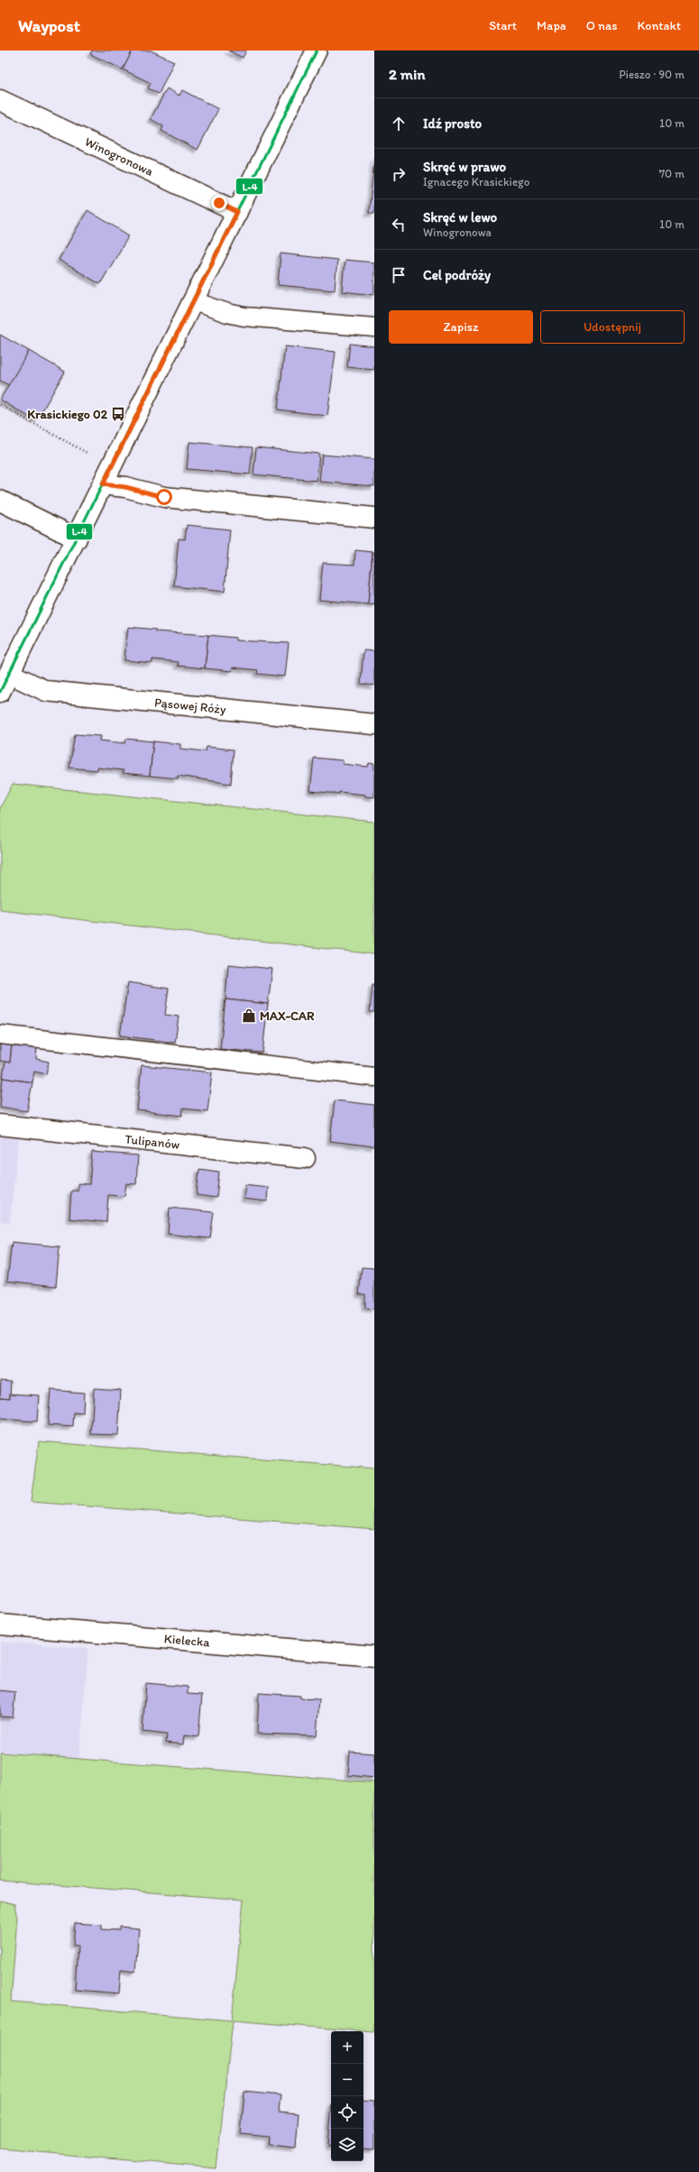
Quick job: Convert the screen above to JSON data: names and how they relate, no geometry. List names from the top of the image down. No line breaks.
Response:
{"streets":{"street":["Winogronowa","Pąsowej Róży","Tulipanów","Kielecka"]},"places":{"bus stop":["Krasickiego 02"],"shop":["MAX-CAR"]},"lines":["transit line L-4"],"page":{"header":"Waypost","nav":["Start","Mapa","O nas","Kontakt"],"heading":["2 min","Pieszo · 90 m"],"list":[["Idź prosto","10 m"],["Skręć w prawo","Ignacego Krasickiego","70 m"],["Skręć w lewo","Winogronowa","10 m"],"Cel podróży"],"buttons":["Zapisz","Udostępnij"],"map_buttons":["+","−"]}}
